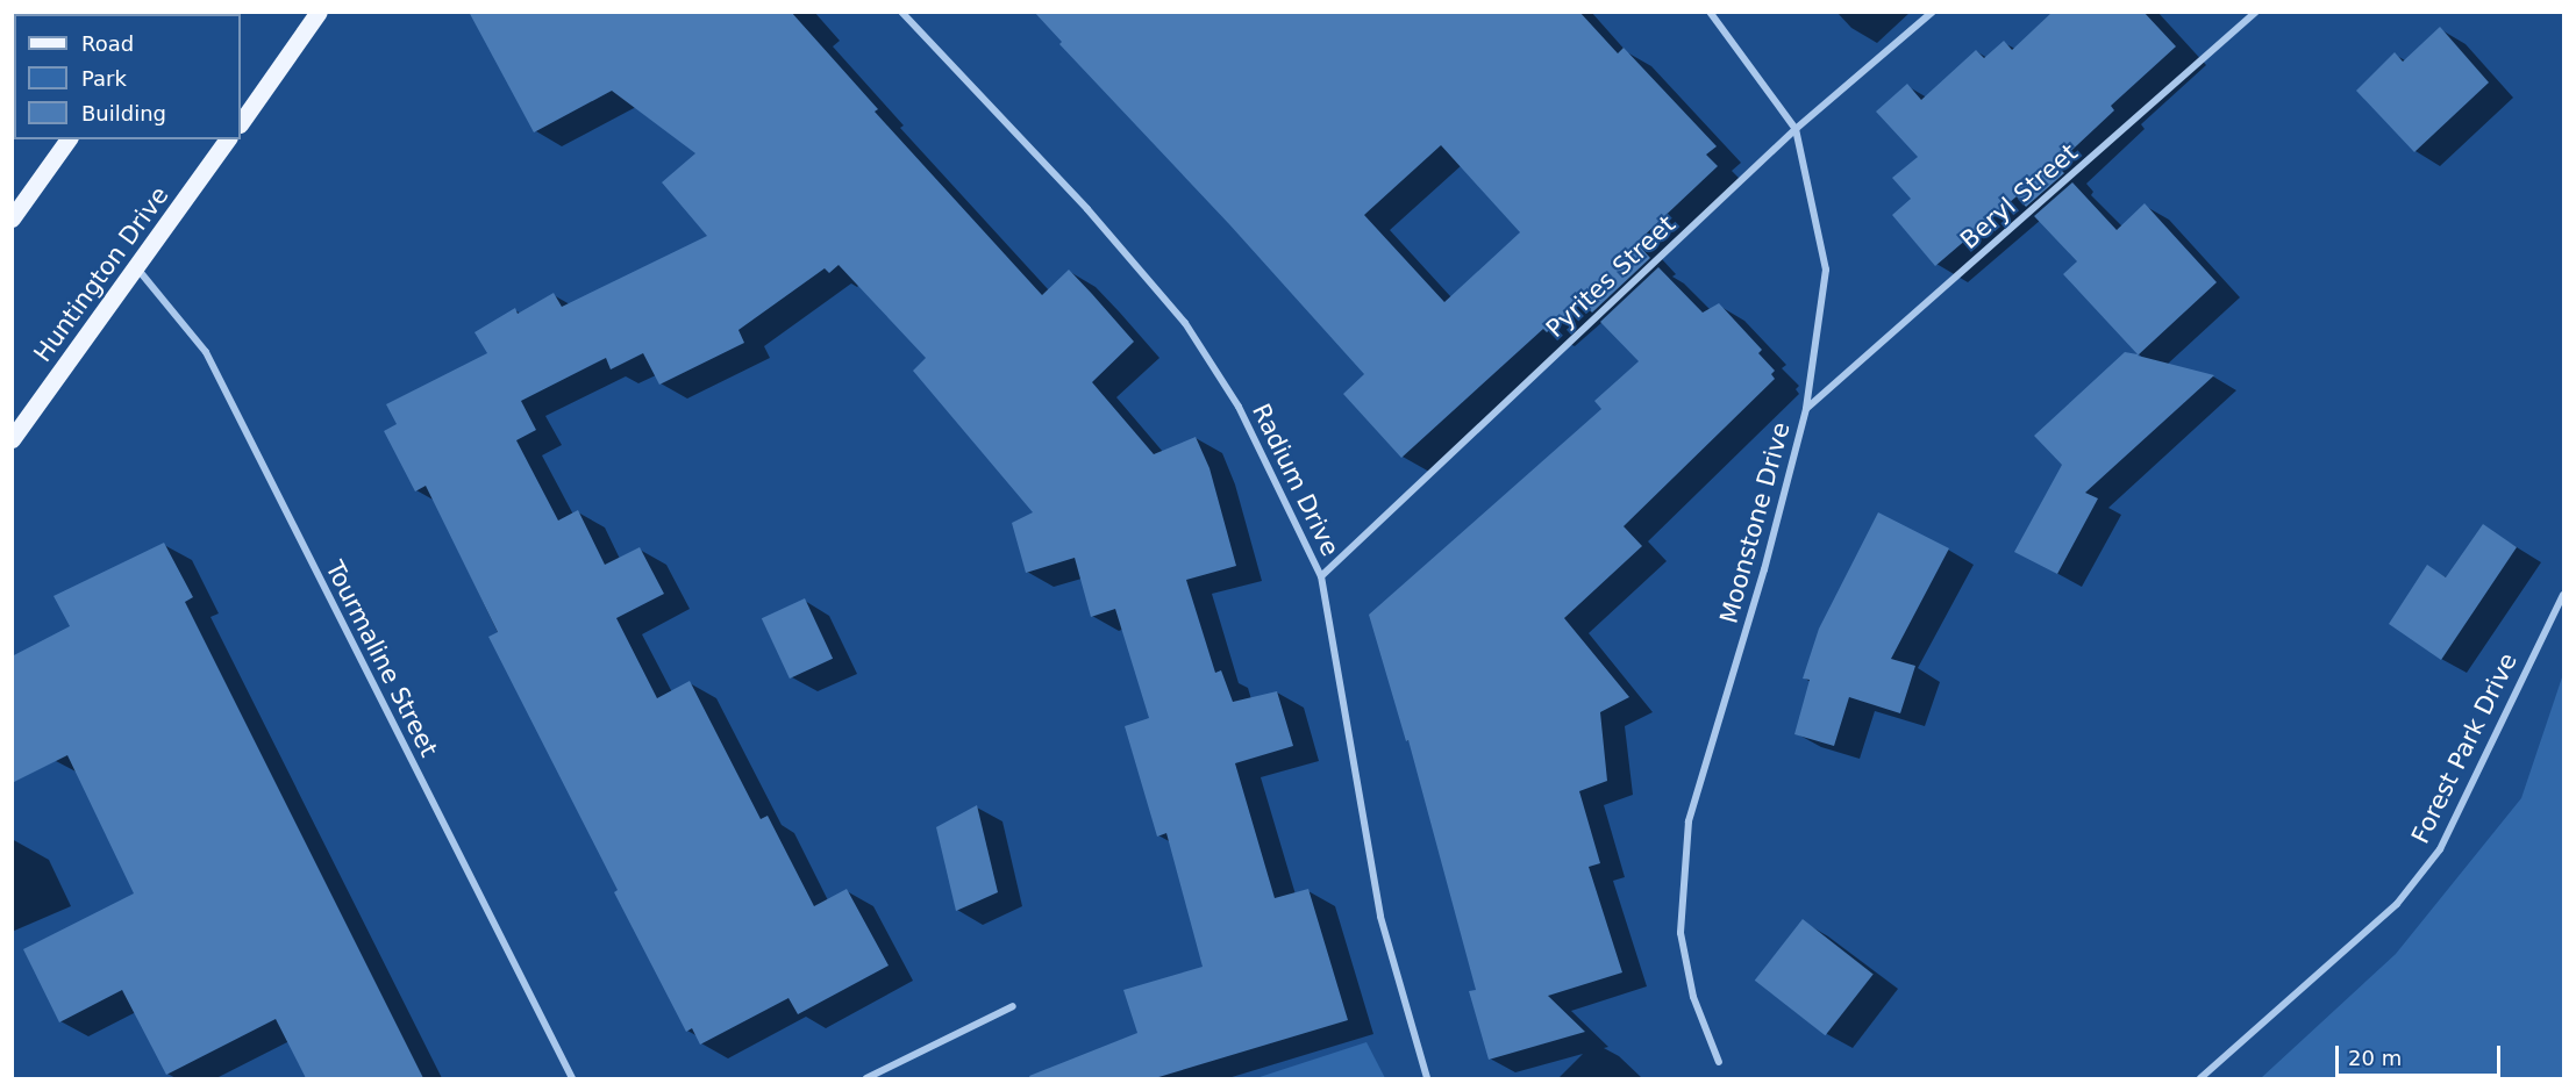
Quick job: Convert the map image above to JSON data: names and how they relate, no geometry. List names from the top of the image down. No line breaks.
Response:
{"streets":{"main road":["Huntington Drive"],"street":["Beryl Street","Pyrites Street","Radium Drive","Moonstone Drive","Tourmaline Street","Forest Park Drive"]},"crossings":[["Beryl Street","Moonstone Drive"],["Huntington Drive","Tourmaline Street"],["Pyrites Street","Radium Drive"],["Pyrites Street","Moonstone Drive"]],"legend":["Road","Park","Building"],"scale_bar":"20 m"}
